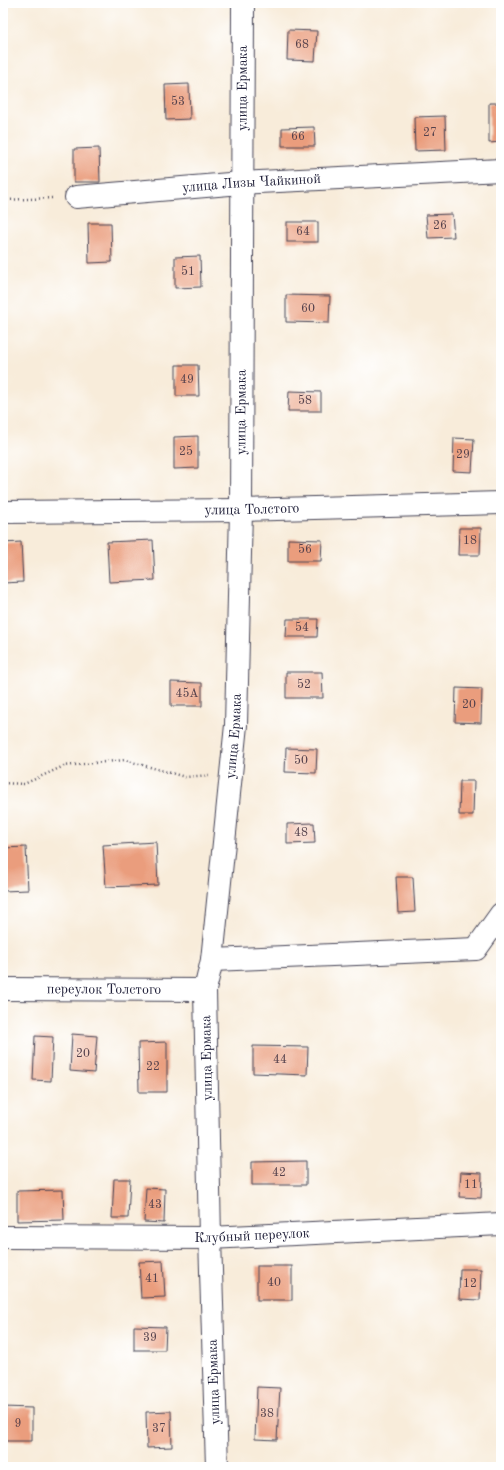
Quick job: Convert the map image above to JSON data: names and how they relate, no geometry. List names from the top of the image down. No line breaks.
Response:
{"streets":{"street":["улица Ермака","улица Лизы Чайкиной","улица Толстого","переулок Толстого","Клубный переулок"]},"crossings":[["улица Ермака","улица Лизы Чайкиной"],["улица Ермака","улица Толстого"],["улица Ермака","переулок Толстого"],["улица Ермака","Клубный переулок"]],"house_numbers":["68","53","27","66","26","64","51","60","49","58","25","29","18","56","54","52","45А","20","50","48","20","44","22","42","11","43","41","40","12","39","38","9","37"]}
